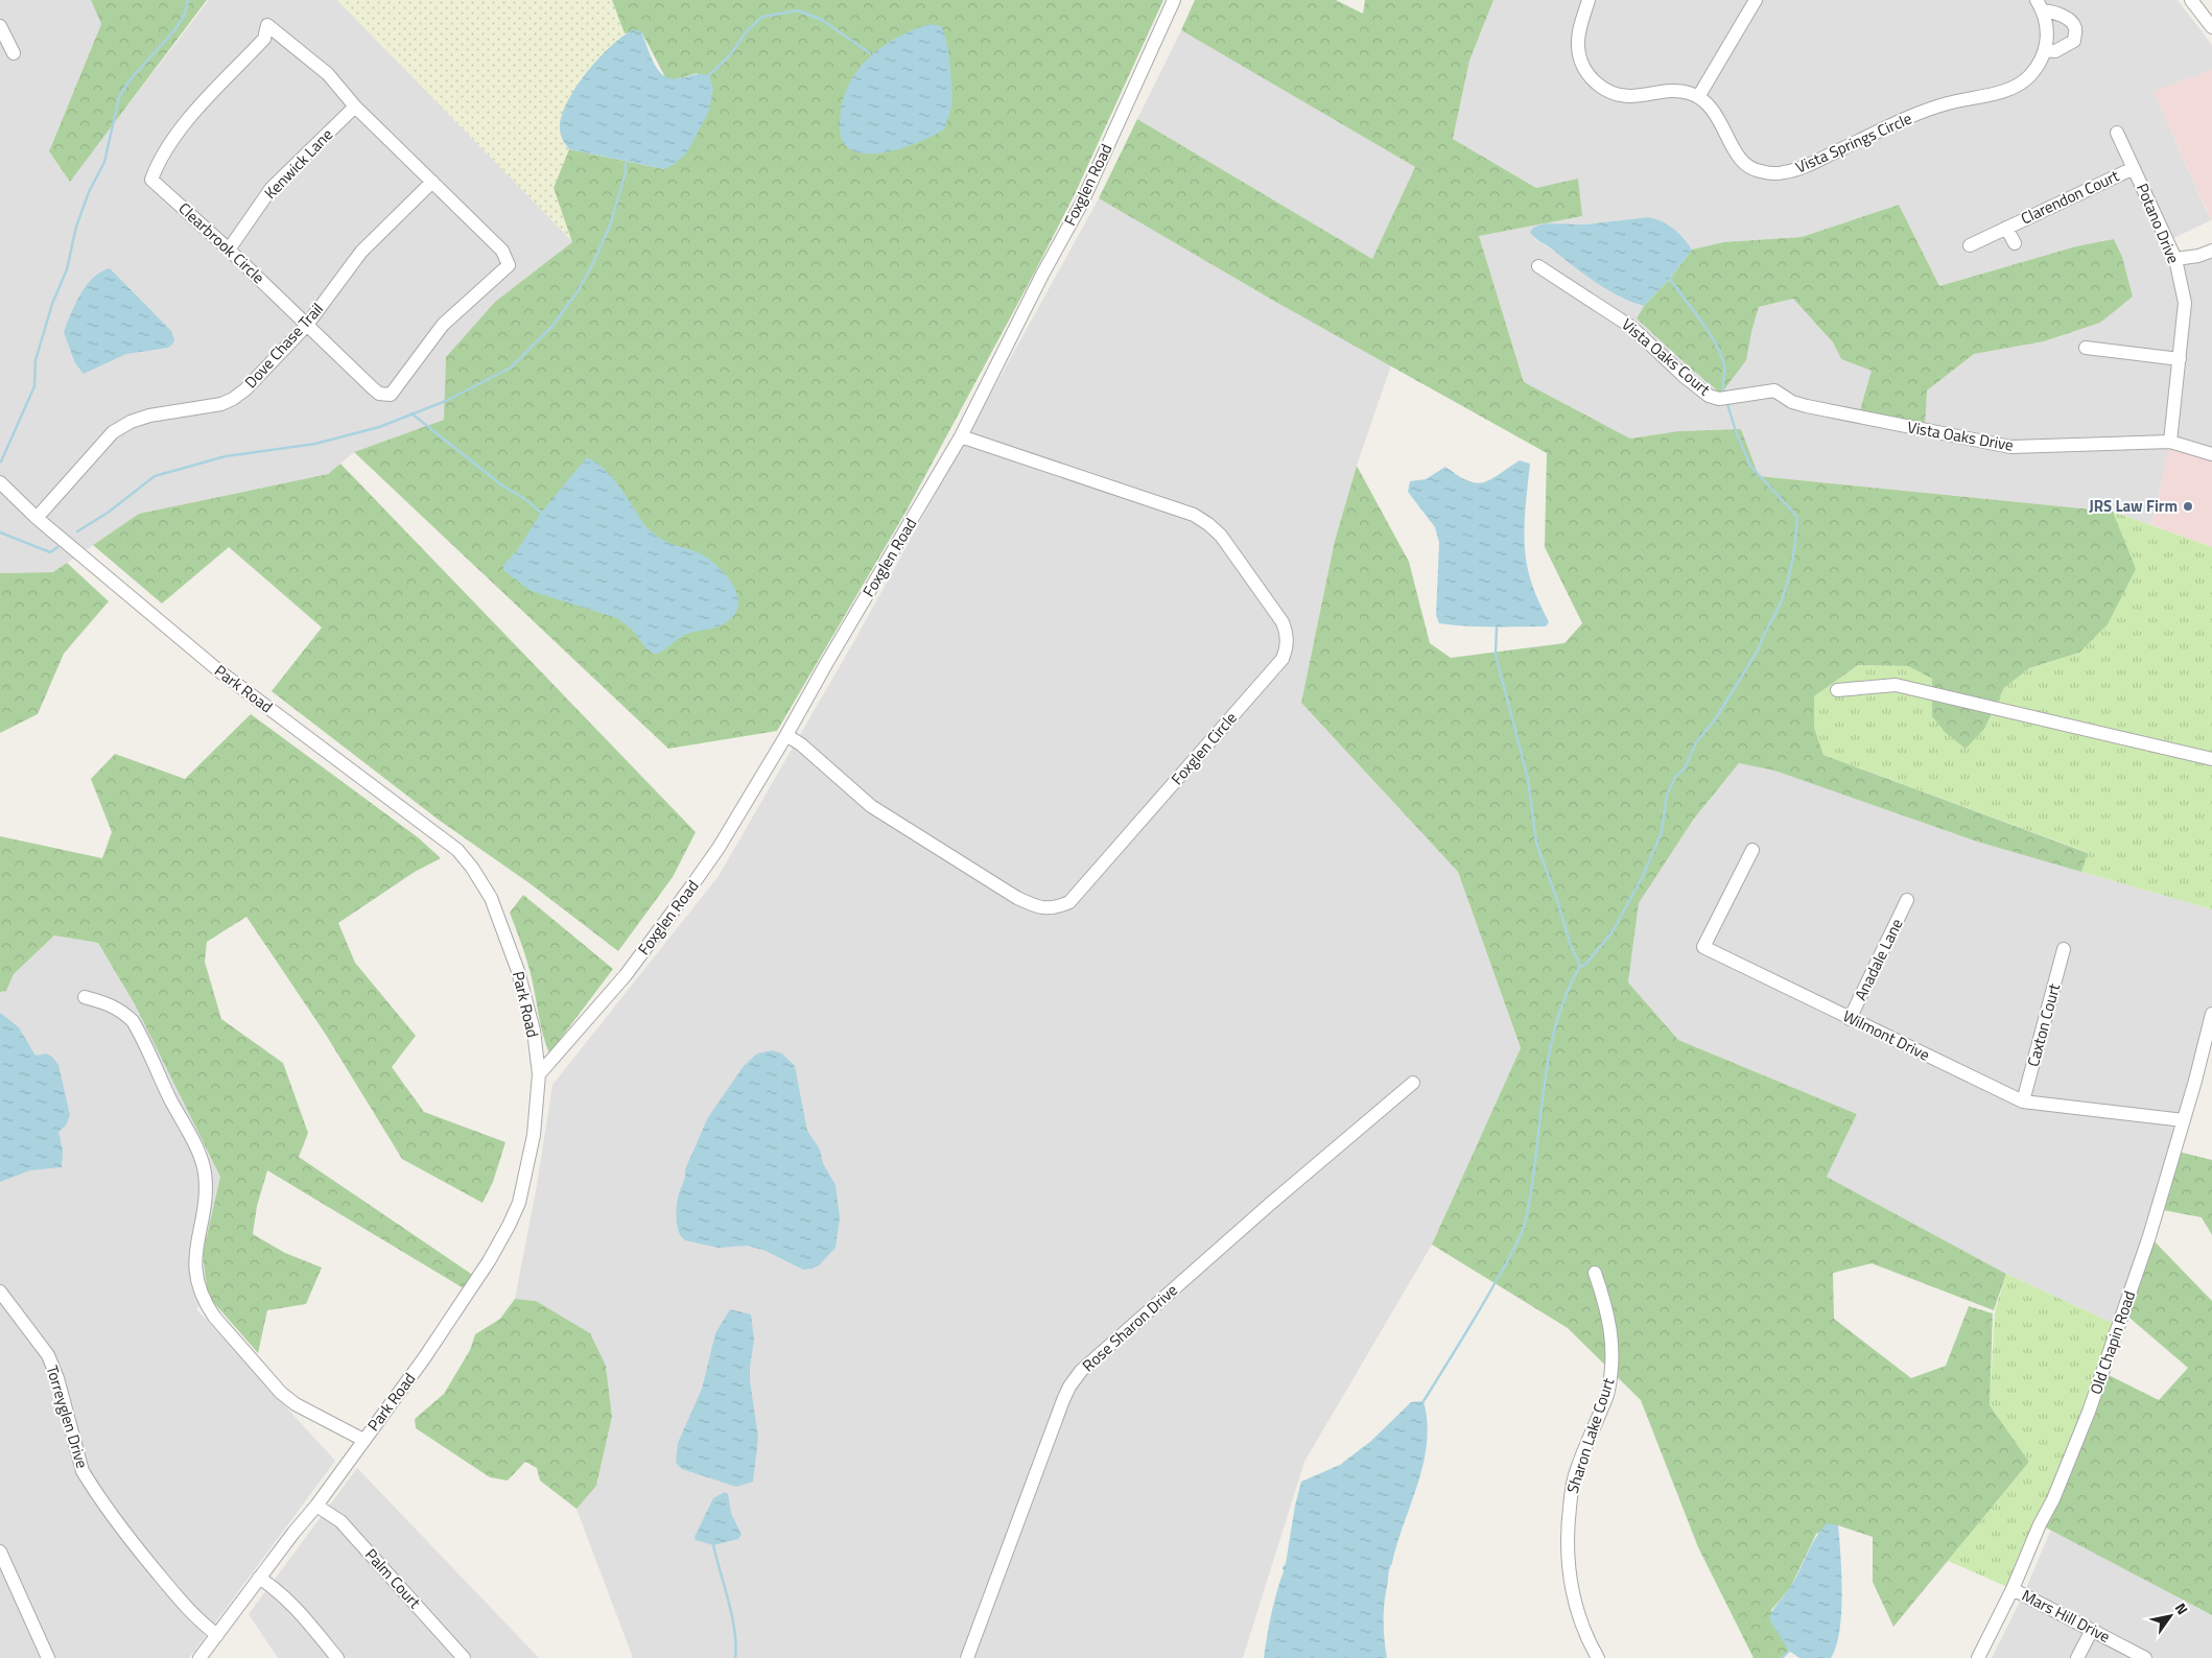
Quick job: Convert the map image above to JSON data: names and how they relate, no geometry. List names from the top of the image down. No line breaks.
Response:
{"streets":{"street":["Vista Springs Circle","Kenwick Lane","Foxglen Road","Clarendon Court","Potano Drive","Clearbrook Circle","Dove Chase Trail","Vista Oaks Court","Vista Oaks Drive","Park Road","Foxglen Circle","Anadale Lane","Caxton Court","Wilmont Drive","Rose Sharon Drive","Old Chapin Road","Torreyglen Drive","Sharon Lake Court","Palm Court","Mars Hill Drive"]},"crossings":[["Kenwick Lane","Clearbrook Circle"],["Foxglen Road","Park Road"],["Foxglen Road","Foxglen Circle"],["Clarendon Court","Potano Drive"],["Potano Drive","Vista Oaks Drive"],["Clearbrook Circle","Dove Chase Trail"],["Dove Chase Trail","Park Road"],["Vista Oaks Court","Vista Oaks Drive"],["Park Road","Torreyglen Drive"],["Park Road","Palm Court"],["Anadale Lane","Wilmont Drive"],["Caxton Court","Wilmont Drive"],["Wilmont Drive","Old Chapin Road"],["Old Chapin Road","Mars Hill Drive"]],"places":["JRS Law Firm"],"north":"top right"}
